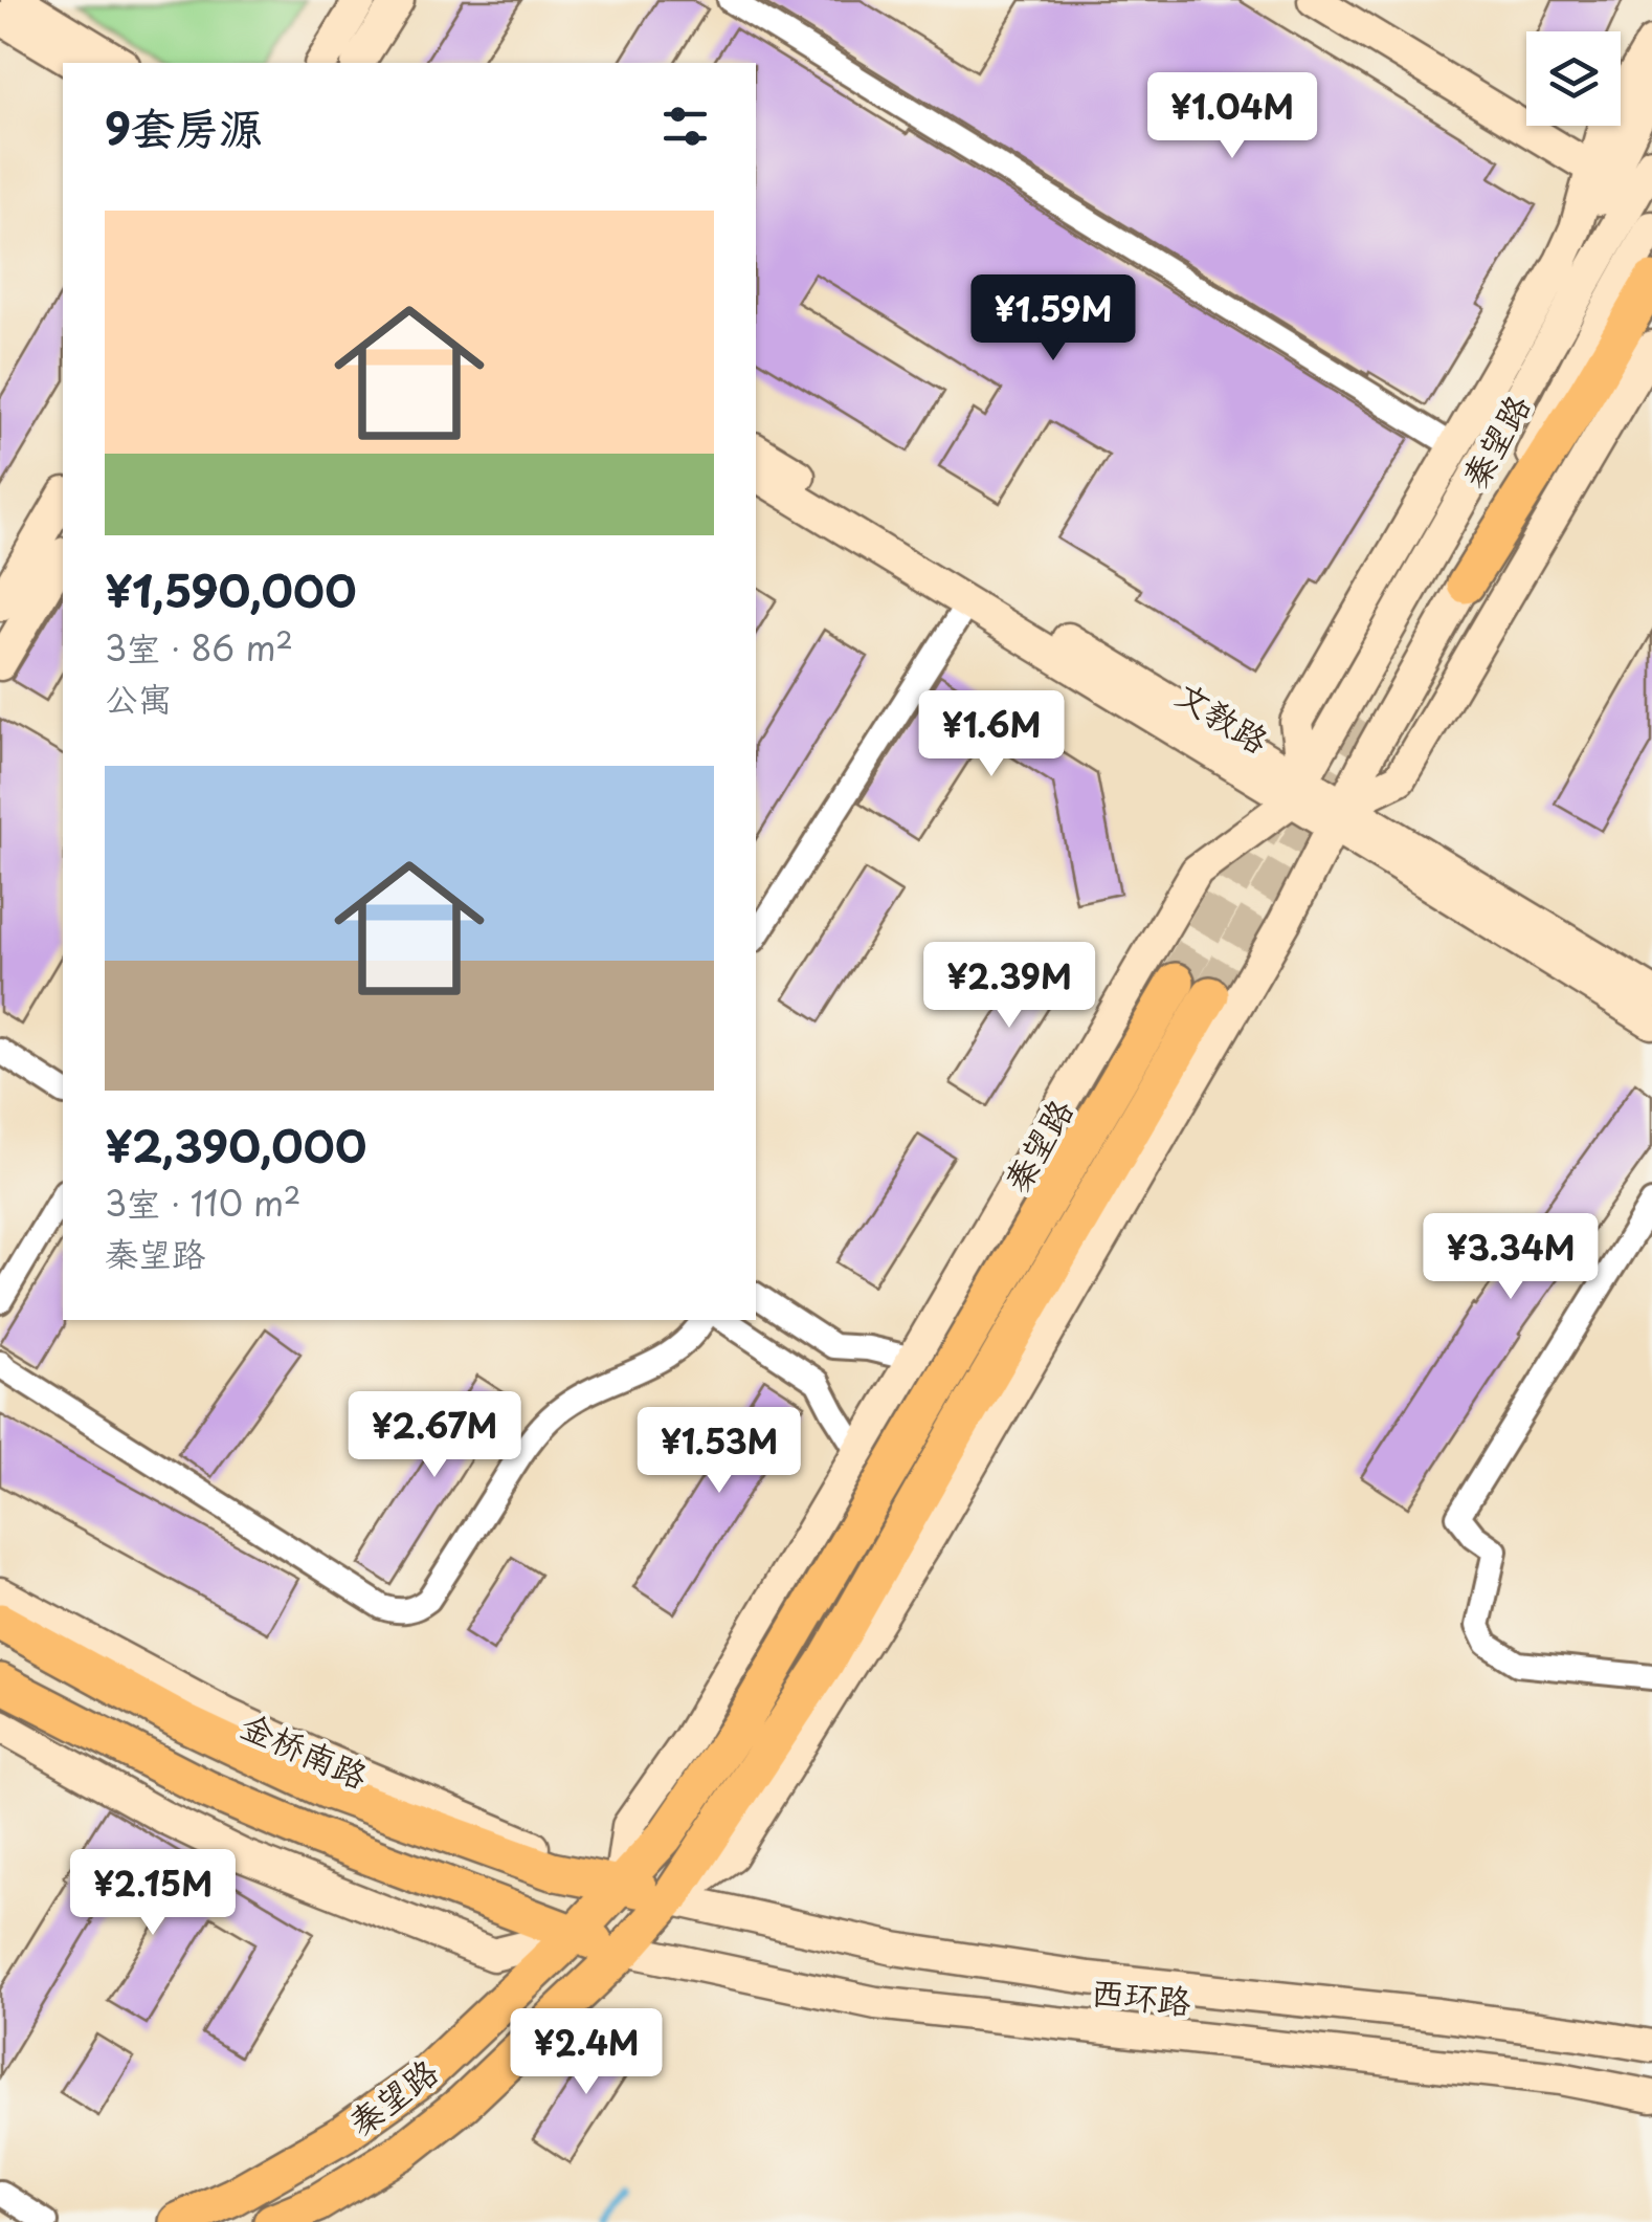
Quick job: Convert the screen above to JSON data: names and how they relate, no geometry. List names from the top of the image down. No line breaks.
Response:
{"streets":{"main road":["秦望路","文教路","金桥南路","西环路"]},"crossings":[["秦望路","文教路"],["秦望路","金桥南路"],["秦望路","西环路"],["金桥南路","西环路"]],"page":{"heading":"9套房源","price":["¥1.04M","¥1.59M","¥1.6M","¥2.39M","¥3.34M","¥2.67M","¥1.53M","¥2.15M","¥2.4M"],"list":[{"name":"¥1,590,000","note":"3室 · 86 m² · 公寓"},{"name":"¥2,390,000","note":"3室 · 110 m² · 秦望路"}]}}
